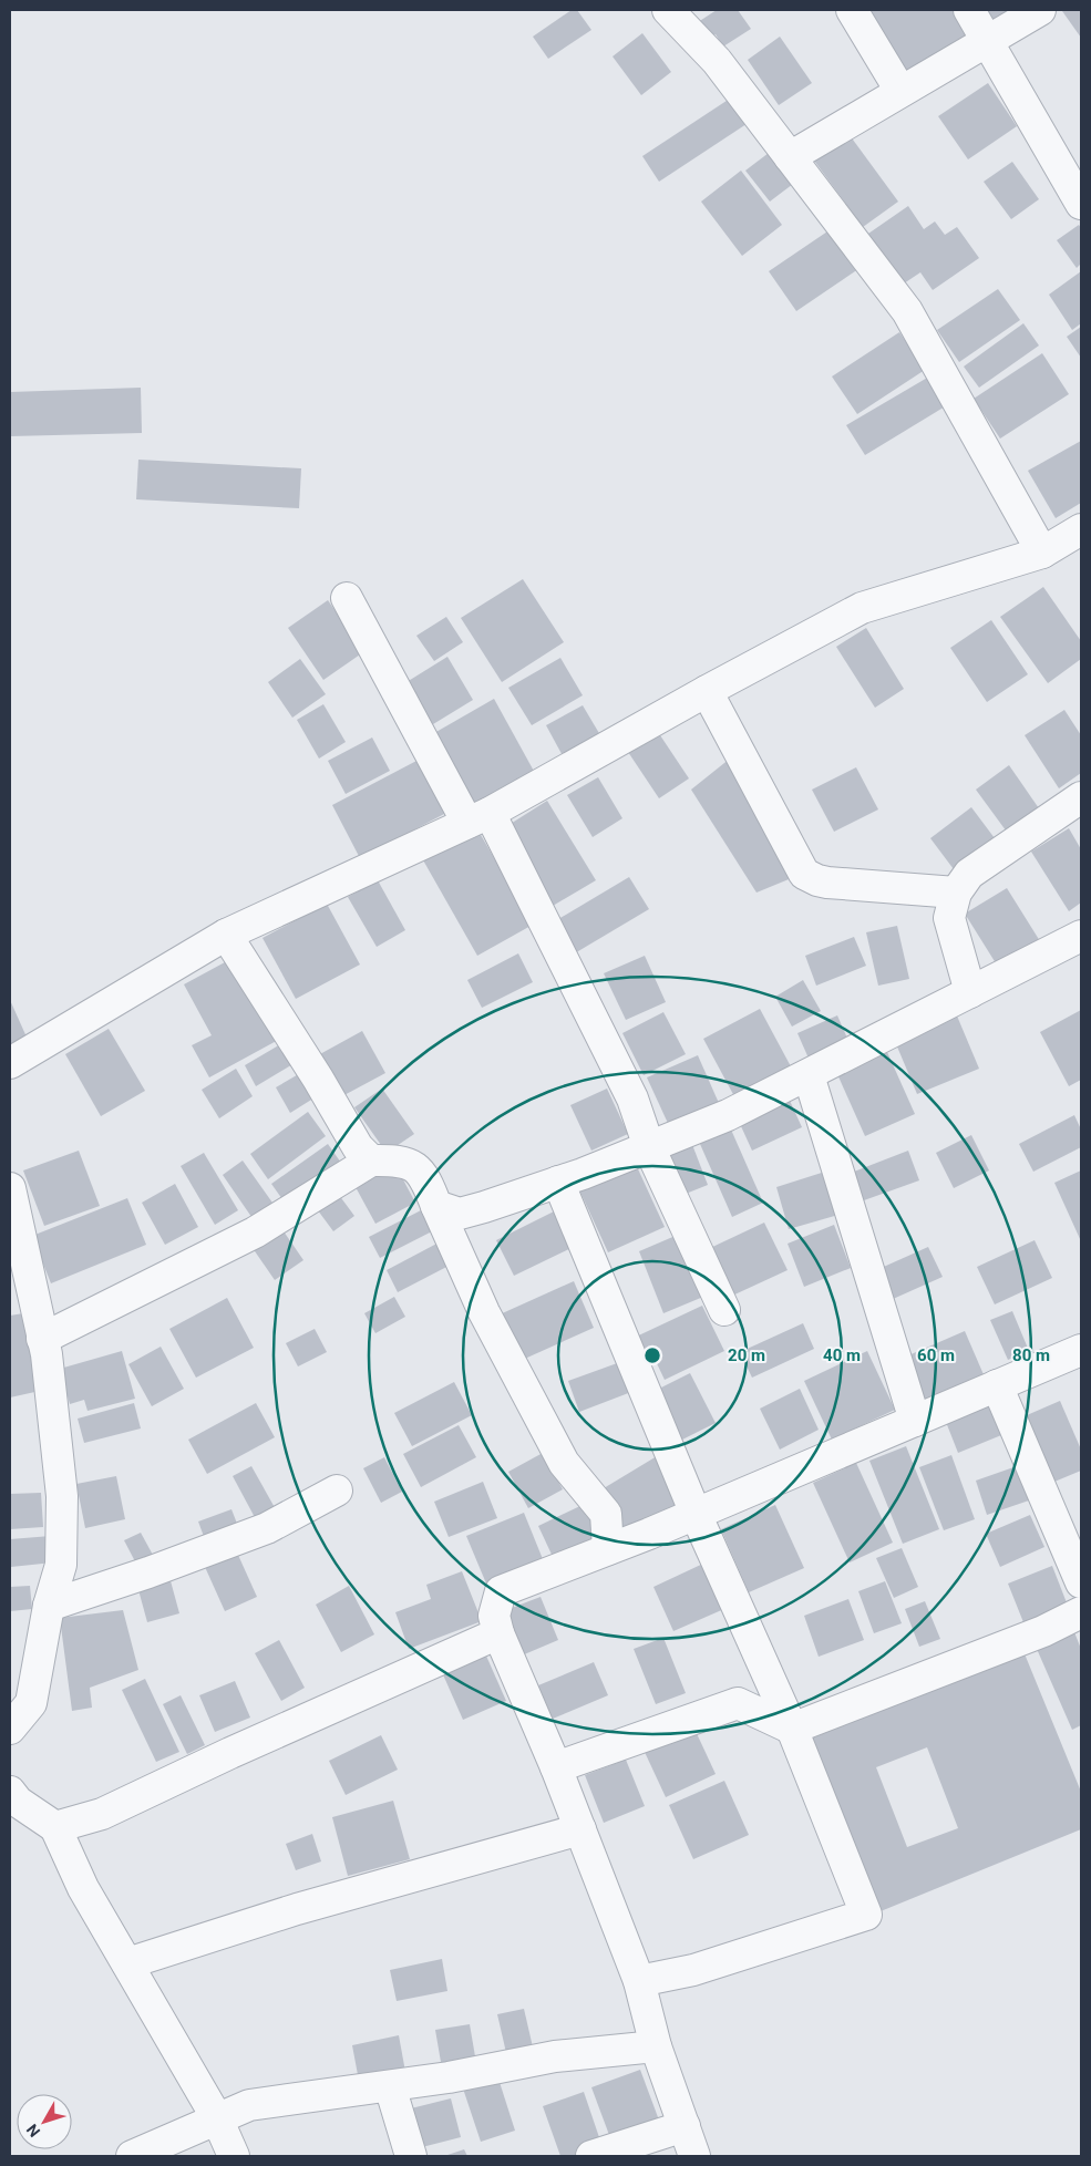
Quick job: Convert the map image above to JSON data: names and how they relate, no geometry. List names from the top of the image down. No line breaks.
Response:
{"north":"bottom left","rings":["20 m","40 m","60 m","80 m"]}
